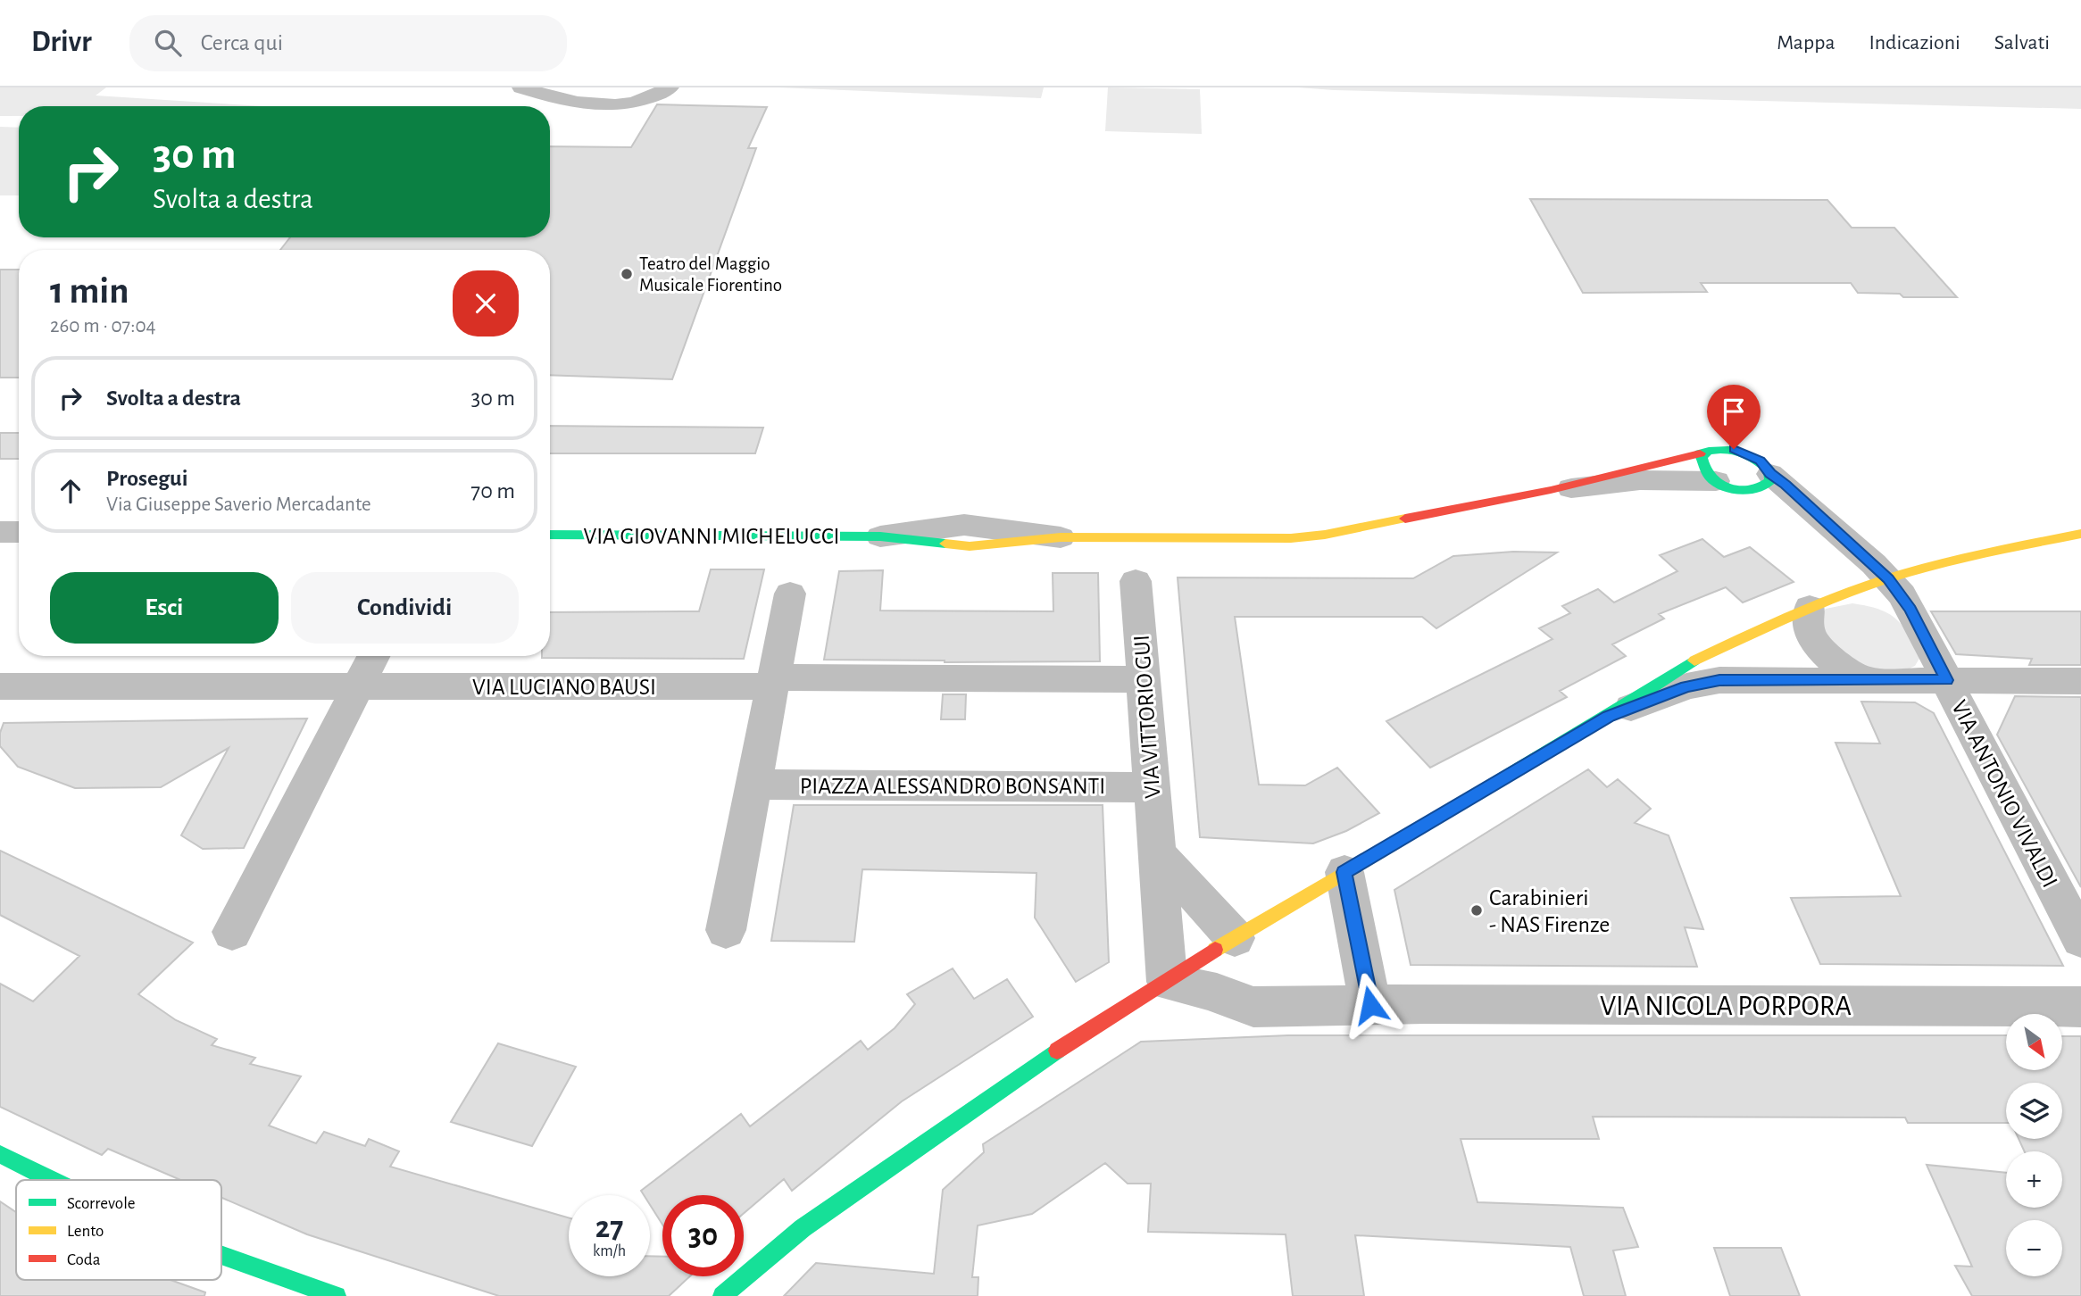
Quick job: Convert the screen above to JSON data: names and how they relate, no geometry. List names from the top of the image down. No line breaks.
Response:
{"streets":{"street":["VIA GIOVANNI MICHELUCCI","VIA LUCIANO BAUSI","VIA VITTORIO GUI","PIAZZA ALESSANDRO BONSANTI","VIA ANTONIO VIVALDI","VIA NICOLA PORPORA"]},"crossings":[["VIA GIOVANNI MICHELUCCI","VIA ANTONIO VIVALDI"],["VIA VITTORIO GUI","PIAZZA ALESSANDRO BONSANTI"],["VIA VITTORIO GUI","VIA NICOLA PORPORA"]],"places":["Teatro del Maggio Musicale Fiorentino","Carabinieri - NAS Firenze"],"legend":["Scorrevole","Lento","Coda"],"north":"bottom right","page":{"header":"Drivr","search":"Cerca qui","nav":["Mappa","Indicazioni","Salvati"],"turn":["30 m","Svolta a destra"],"heading":["1 min","260 m · 07:04"],"list":[{"name":"Svolta a destra","value":"30 m"},{"name":"Prosegui","note":"Via Giuseppe Saverio Mercadante","value":"70 m"}],"buttons":["Esci","Condividi"],"map_buttons":["+","−"],"speed":"27 km/h","limit":"30"}}
